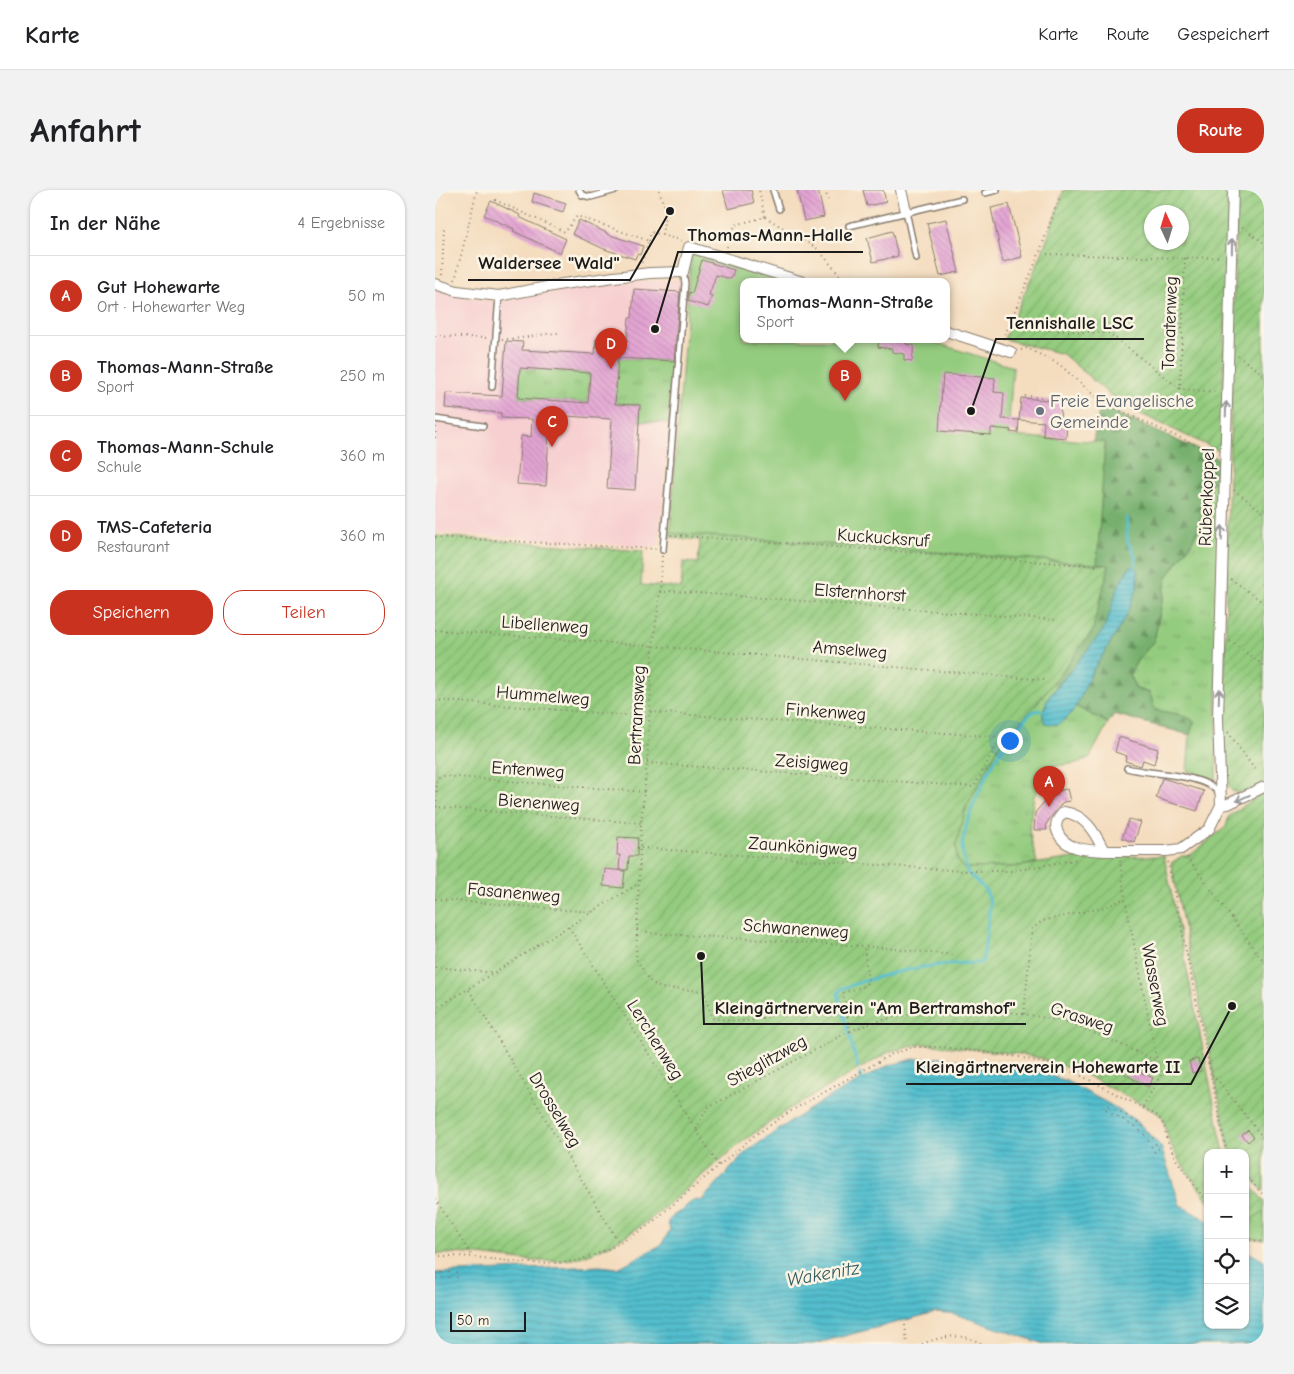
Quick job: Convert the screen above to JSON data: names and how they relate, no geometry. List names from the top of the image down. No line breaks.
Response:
{"streets":{"street":["Rübenkoppel"],"path":["Tomatenweg","Kuckucksruf","Elsternhorst","Libellenweg","Amselweg","Hummelweg","Finkenweg","Bertramsweg","Zeisigweg","Entenweg","Bienenweg","Zaunkönigweg","Fasanenweg","Schwanenweg","Wasserweg","Grasweg","Lerchenweg","Stieglitzweg","Drosselweg"]},"crossings":[["Elsternhorst","Bertramsweg"],["Libellenweg","Amselweg"],["Libellenweg","Bertramsweg"],["Amselweg","Bertramsweg"],["Hummelweg","Bertramsweg"],["Finkenweg","Bertramsweg"],["Finkenweg","Zeisigweg"],["Bertramsweg","Zeisigweg"],["Bertramsweg","Entenweg"],["Bertramsweg","Bienenweg"],["Bertramsweg","Zaunkönigweg"],["Bertramsweg","Schwanenweg"],["Entenweg","Bienenweg"],["Wasserweg","Grasweg"],["Grasweg","Stieglitzweg"],["Lerchenweg","Stieglitzweg"]],"one_way":["Rübenkoppel"],"water":["Wakenitz"],"places":["Waldersee \"Wald\"","Thomas-Mann-Halle","Tennishalle LSC","Freie Evangelische Gemeinde","Kleingärtnerverein \"Am Bertramshof\"","Kleingärtnerverein Hohewarte II"],"scale_bar":"50 m","north":"top","page":{"header":"Karte","nav":["Karte","Route","Gespeichert"],"buttons":["Route",["Speichern","Teilen"]],"title":"Anfahrt","heading":["In der Nähe","4 Ergebnisse"],"list":[{"mark":"A","name":"Gut Hohewarte","note":"Ort · Hohewarter Weg","value":"50 m"},{"mark":"B","name":"Thomas-Mann-Straße","note":"Sport","value":"250 m"},{"mark":"C","name":"Thomas-Mann-Schule","note":"Schule","value":"360 m"},{"mark":"D","name":"TMS-Cafeteria","note":"Restaurant","value":"360 m"}],"popup":["Thomas-Mann-Straße","Sport"],"pins":["D","B","C","A"],"map_buttons":["+","−"],"scale":"50 m"}}
